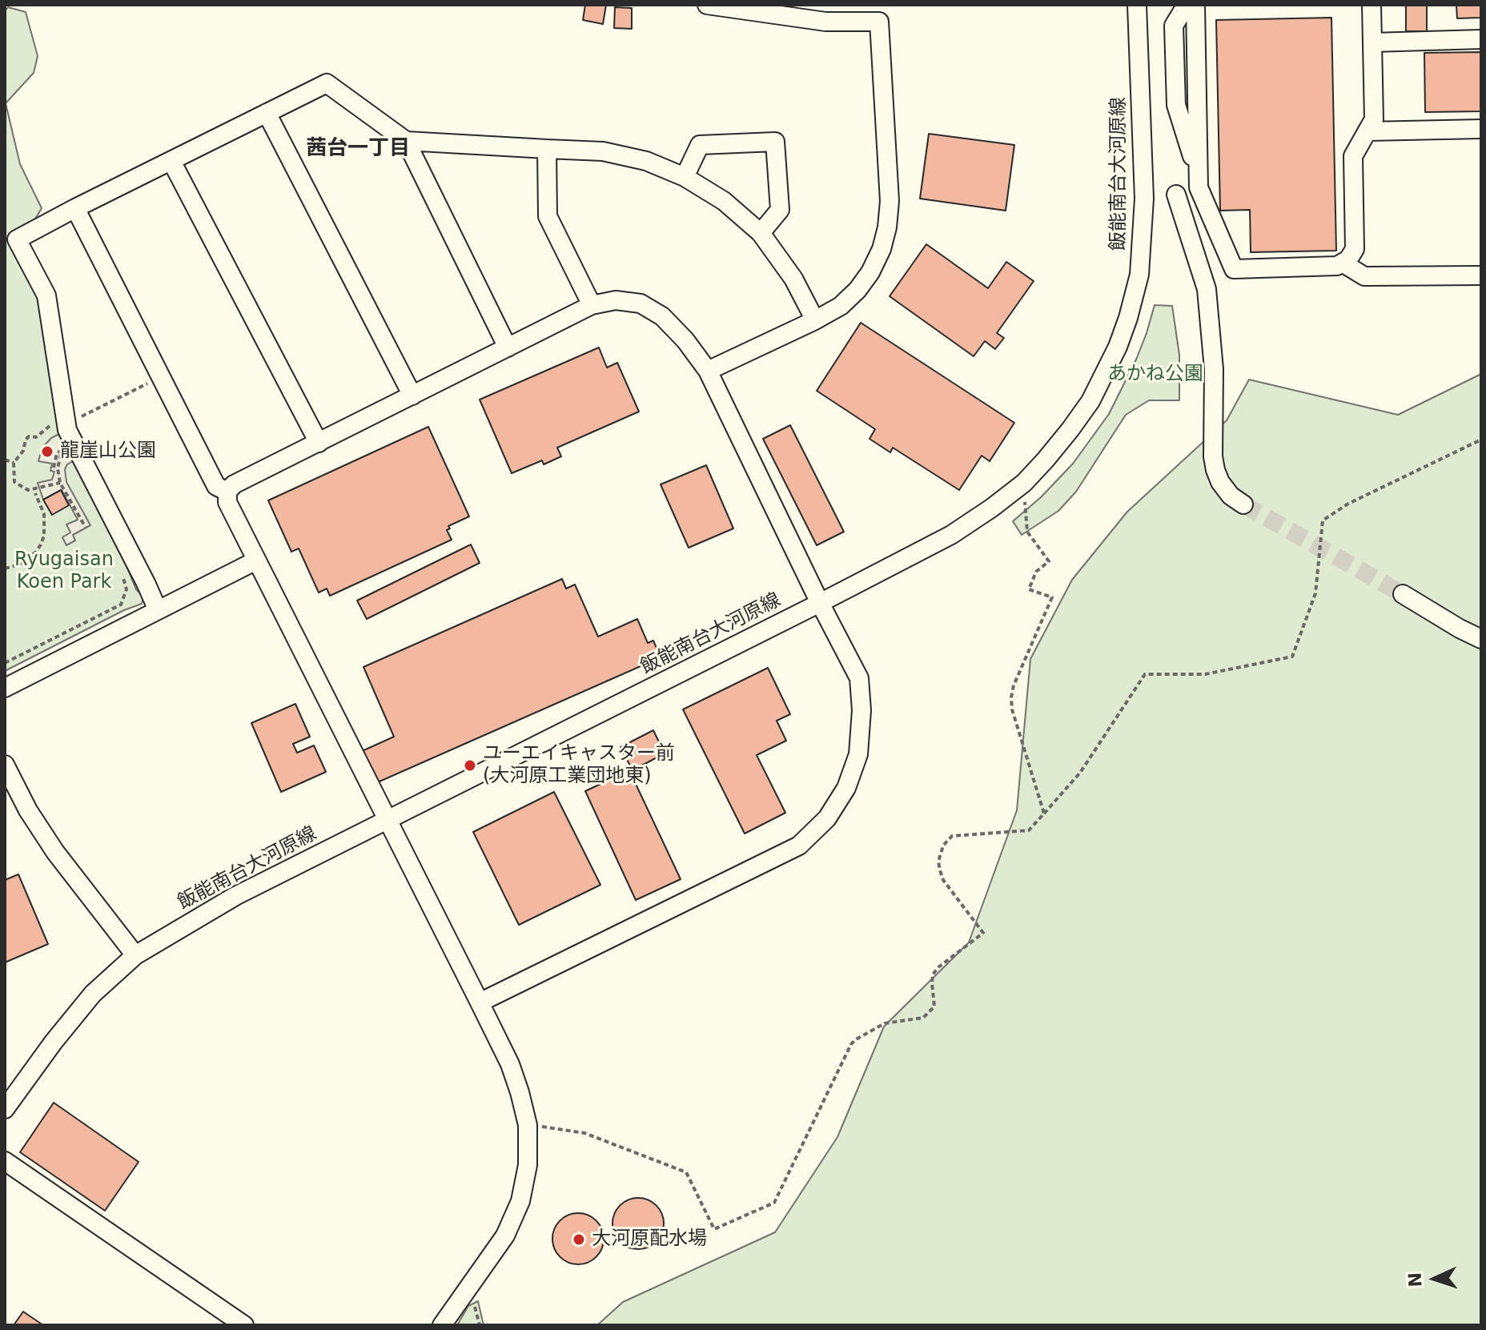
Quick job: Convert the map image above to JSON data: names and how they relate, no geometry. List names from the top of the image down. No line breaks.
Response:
{"streets":{"street":["飯能南台大河原線"]},"districts":["茜台一丁目"],"parks":["あかね公園","Ryugaisan Koen Park"],"places":["龍崖山公園","ユーエイキャスター前 (大河原工業団地東)","大河原配水場"],"north":"left"}
